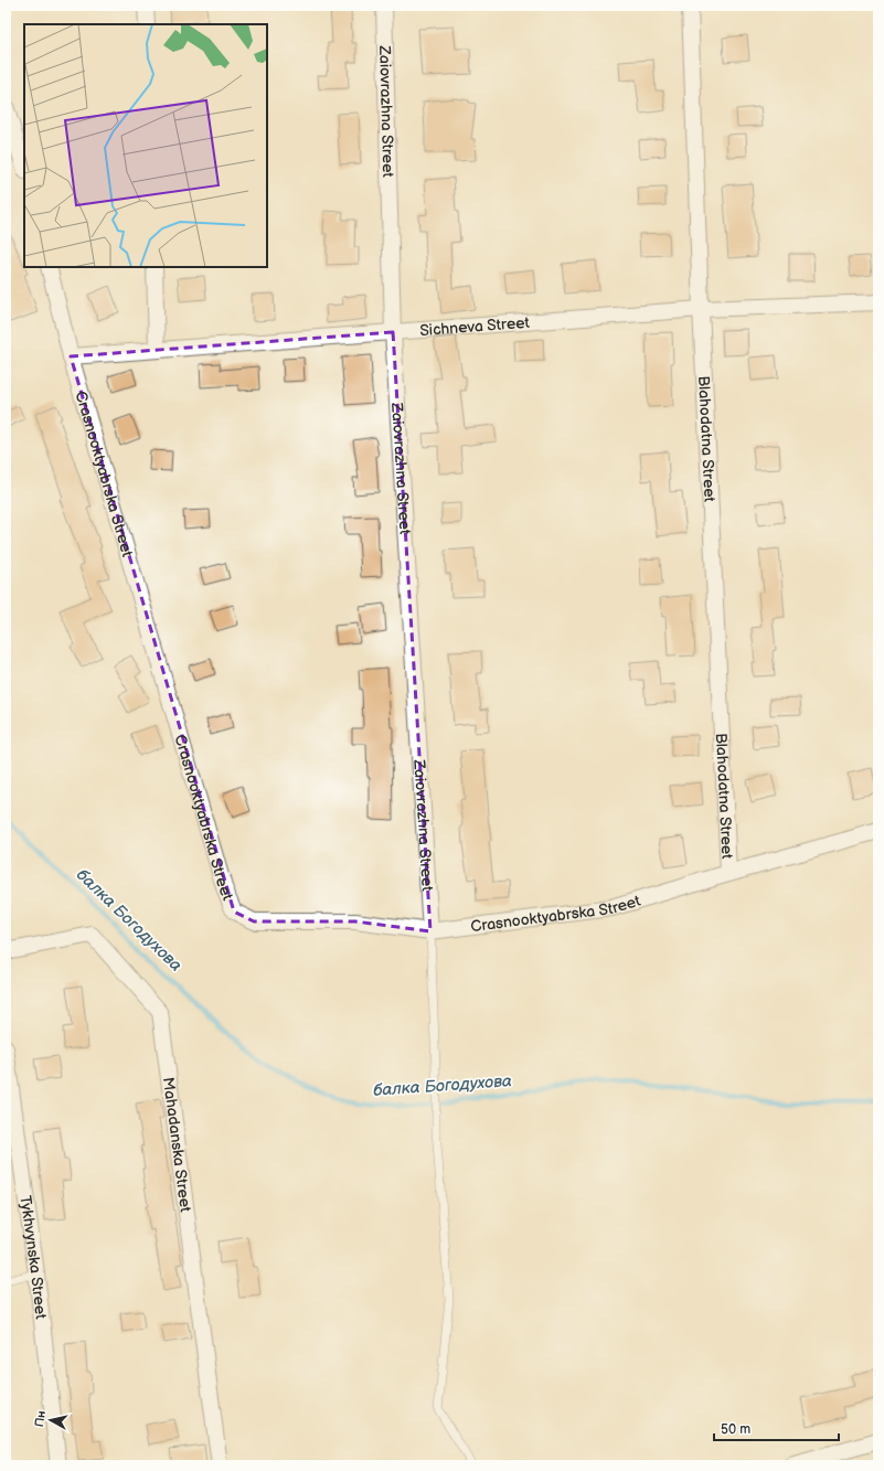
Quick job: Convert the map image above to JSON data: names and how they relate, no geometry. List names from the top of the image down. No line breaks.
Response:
{"streets":{"street":["Zaiovrazhna Street","Sichneva Street","Blahodatna Street","Crasnooktyabrska Street","Mahadanska Street","Tykhvynska Street"]},"crossings":[["Zaiovrazhna Street","Sichneva Street"],["Zaiovrazhna Street","Crasnooktyabrska Street"],["Sichneva Street","Blahodatna Street"],["Sichneva Street","Crasnooktyabrska Street"],["Blahodatna Street","Crasnooktyabrska Street"]],"water":["балка Богодухова"],"scale_bar":"50 m","north":"left"}
